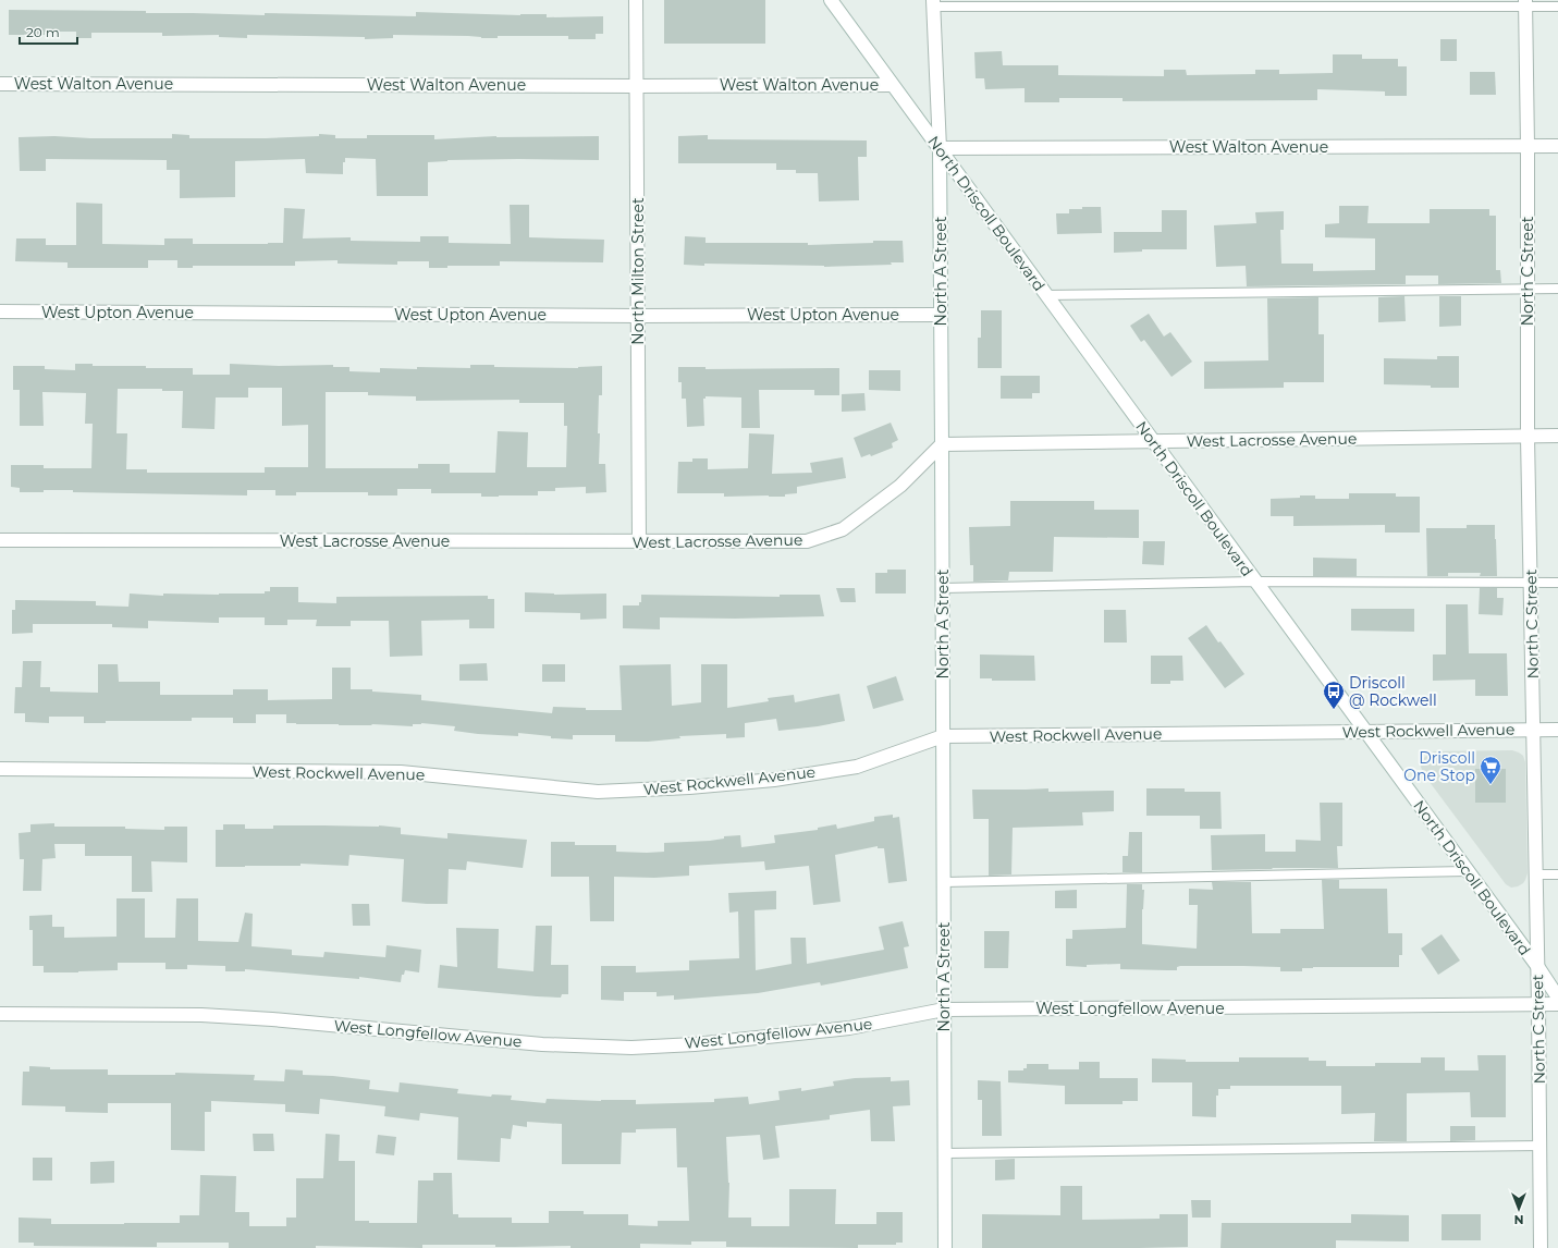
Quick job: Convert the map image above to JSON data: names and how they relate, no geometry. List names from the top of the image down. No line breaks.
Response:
{"streets":{"street":["West Walton Avenue","North Driscoll Boulevard","North Milton Street","North A Street","North C Street","West Upton Avenue","West Lacrosse Avenue","West Rockwell Avenue","West Longfellow Avenue"]},"crossings":[["West Walton Avenue","North Driscoll Boulevard"],["West Walton Avenue","North Milton Street"],["West Walton Avenue","North A Street"],["West Walton Avenue","North C Street"],["North Driscoll Boulevard","North A Street"],["North Driscoll Boulevard","North C Street"],["North Driscoll Boulevard","West Lacrosse Avenue"],["North Driscoll Boulevard","West Rockwell Avenue"],["North Milton Street","West Upton Avenue"],["North Milton Street","West Lacrosse Avenue"],["North A Street","West Upton Avenue"],["North A Street","West Lacrosse Avenue"],["North A Street","West Rockwell Avenue"],["North A Street","West Longfellow Avenue"],["North C Street","West Lacrosse Avenue"],["North C Street","West Rockwell Avenue"],["North C Street","West Longfellow Avenue"]],"places":{"bus stop":["Driscoll @ Rockwell"],"supermarket":["Driscoll One Stop"]},"scale_bar":"20 m","north":"bottom"}
